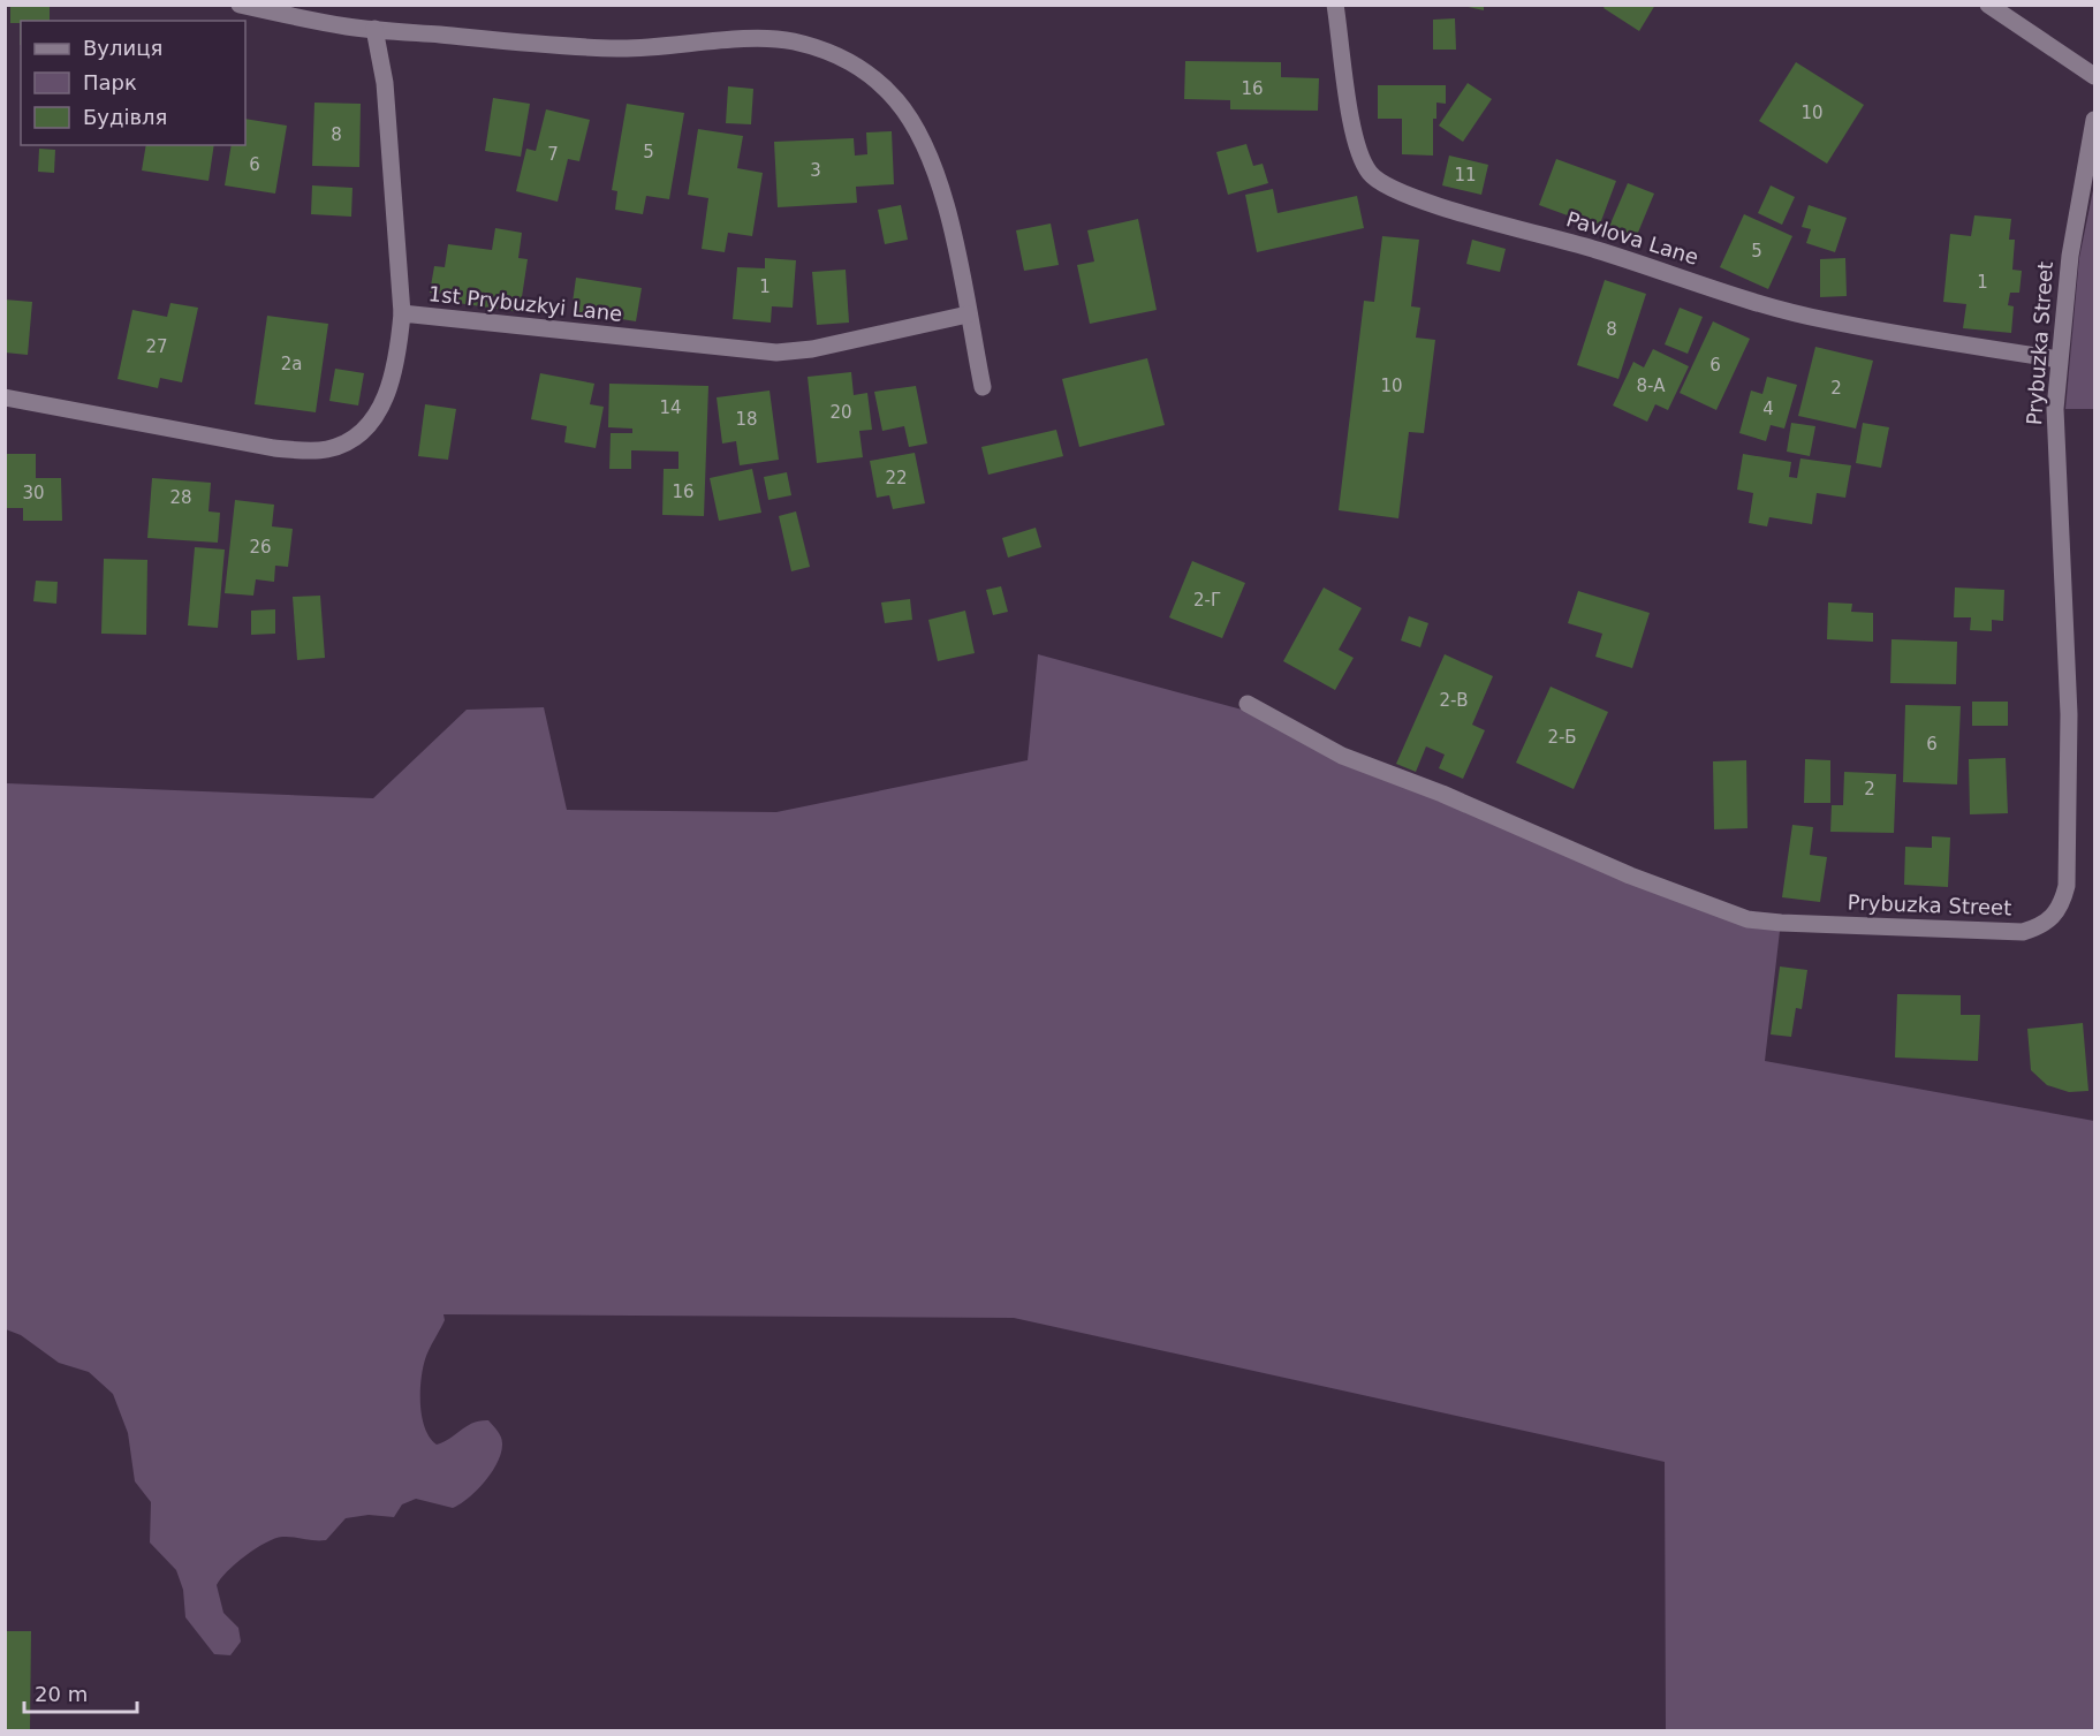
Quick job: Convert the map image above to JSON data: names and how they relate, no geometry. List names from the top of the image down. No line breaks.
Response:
{"streets":{"street":["Pavlova Lane","1st Prybuzkyi Lane","Prybuzka Street"]},"crossings":[["Pavlova Lane","Prybuzka Street"]],"house_numbers":["16","10","8","5","7","6","3","11","5","1","1","8","27","2а","6","10","8-А","2","14","4","20","18","22","16","30","28","26","2-Г","2-В","2-Б","6","2"],"legend":["Вулиця","Парк","Будівля"],"scale_bar":"20 m"}
